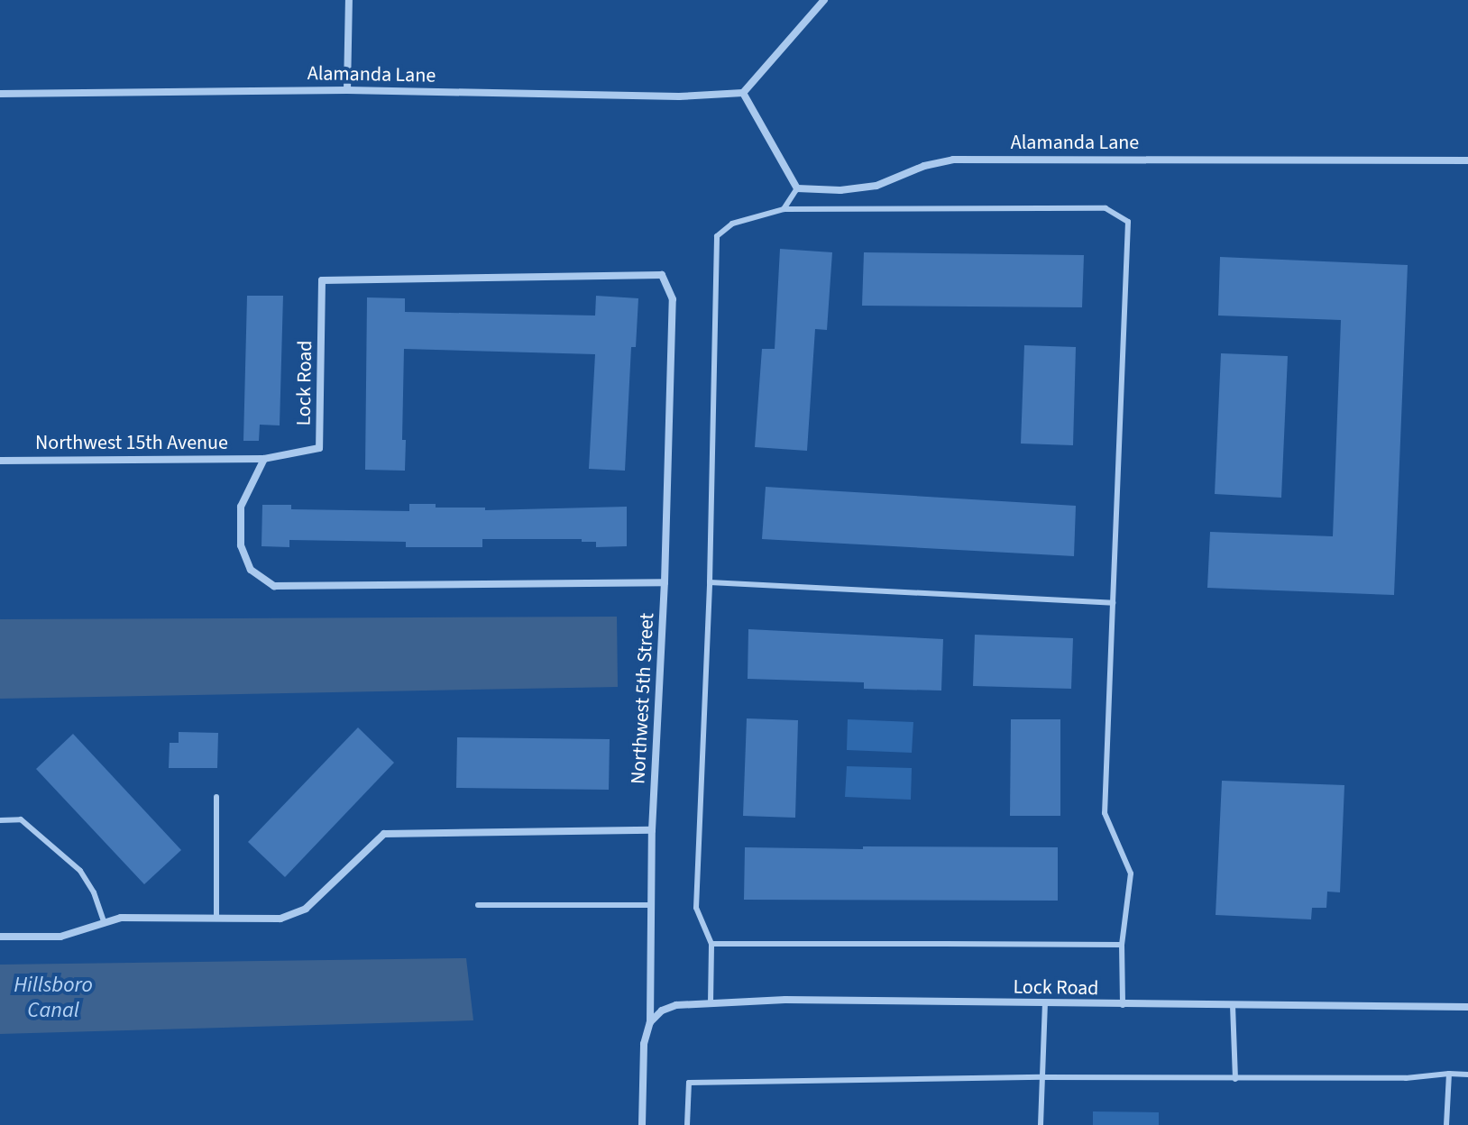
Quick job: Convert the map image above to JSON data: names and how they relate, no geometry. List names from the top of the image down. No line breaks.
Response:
{"streets":{"street":["Alamanda Lane","Lock Road","Northwest 15th Avenue","Northwest 5th Street"]},"crossings":[["Lock Road","Northwest 15th Avenue"],["Lock Road","Northwest 5th Street"]],"water":["Hillsboro Canal"]}
